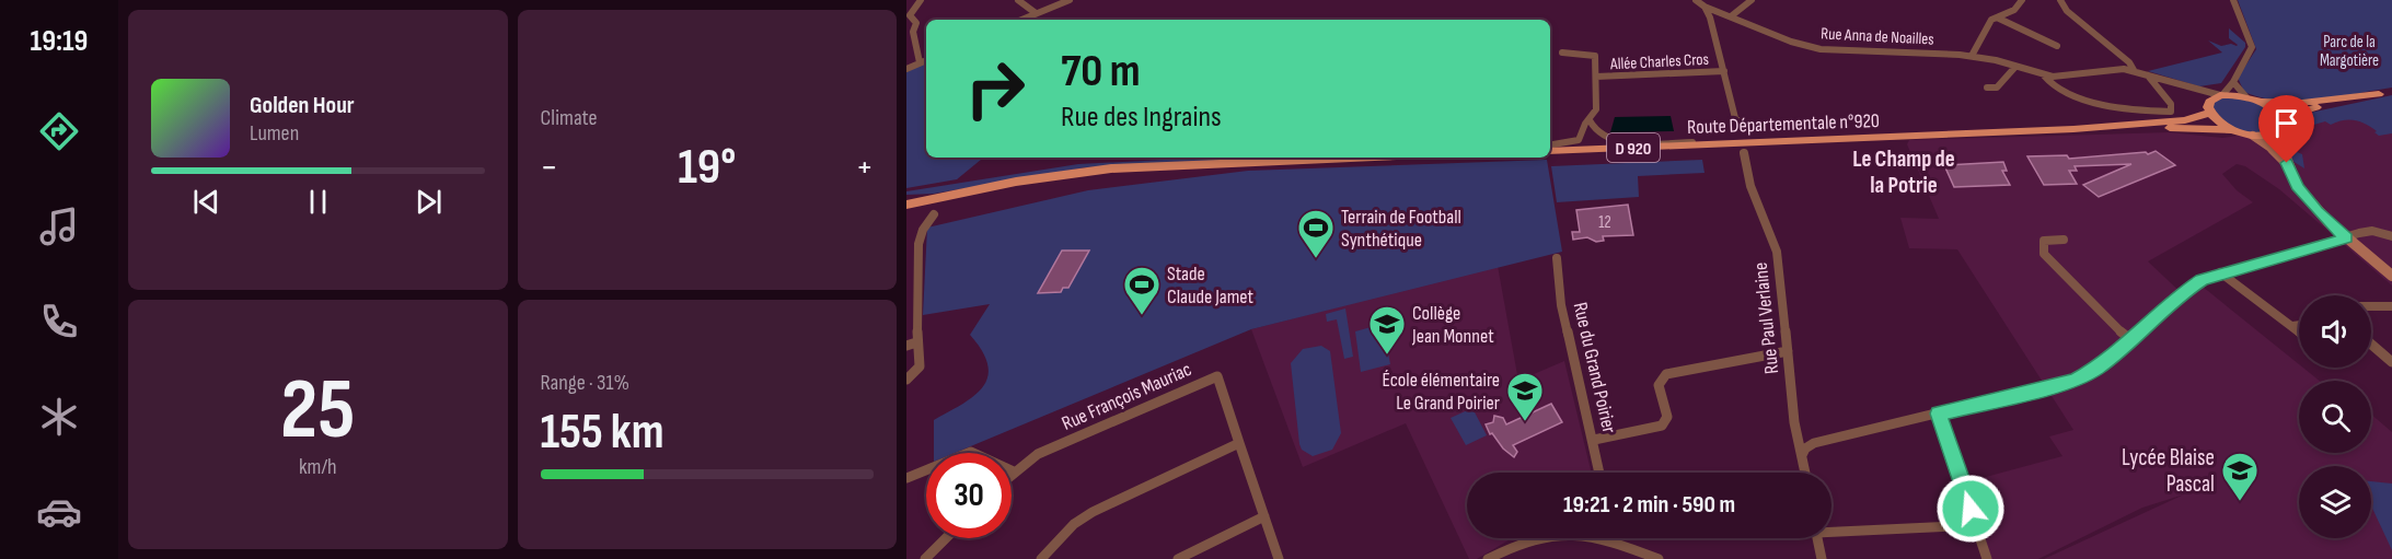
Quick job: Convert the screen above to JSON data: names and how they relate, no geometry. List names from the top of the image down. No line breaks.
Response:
{"streets":{"main road":["Route Départementale n°920","D 920"],"street":["Rue Anna de Noailles","Allée Charles Cros","Rue Paul Verlaine","Rue du Grand Poirier","Rue François Mauriac"]},"crossings":[["Route Départementale n°920","D 920"]],"districts":["Le Champ de la Potrie"],"parks":["Parc de la Margotière"],"places":{"sports":["Terrain de Football Synthétique","Stade Claude Jamet"],"school or university":["Collège Jean Monnet","École élémentaire Le Grand Poirier","Lycée Blaise Pascal"]},"house_numbers":["12"],"page":{"tabs":"19:19","tile":["Climate",["25","km/h"],["Range · 31%","155 km"]],"turn":["70 m","Rue des Ingrains"],"song":["Golden Hour","Lumen"],"heat":["−","19°","+"],"limit":"30","trip":"19:21 · 2 min · 590 m"}}
